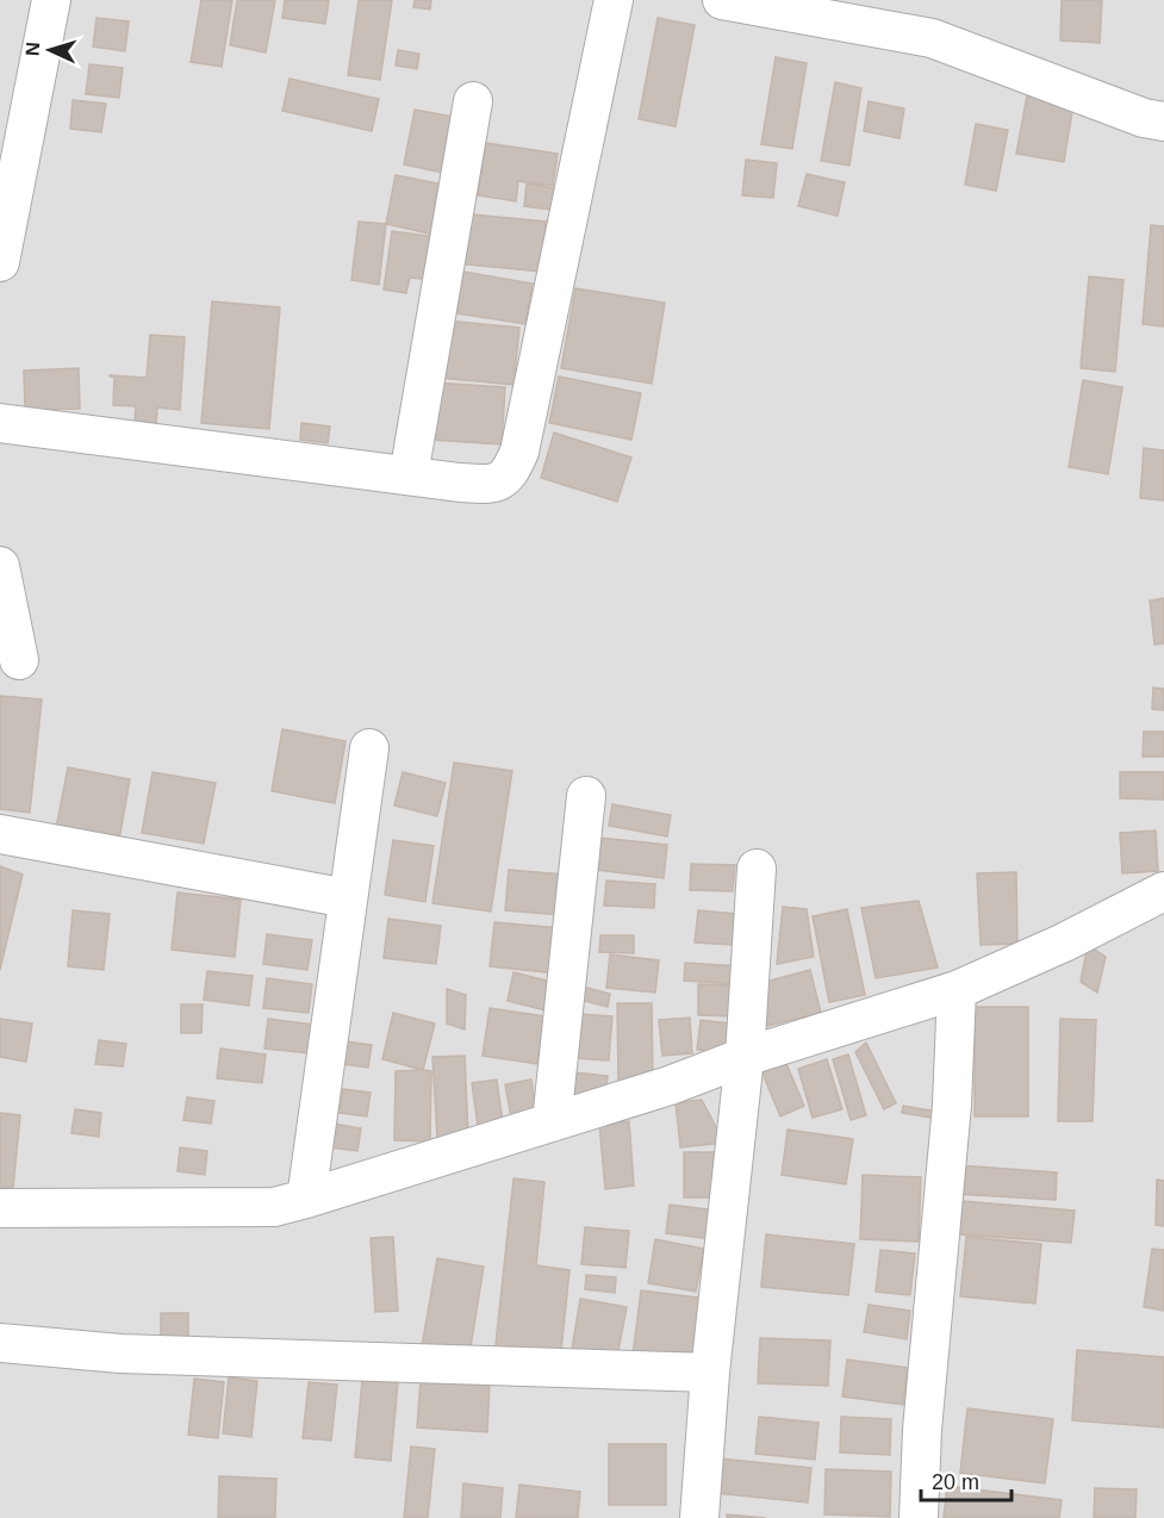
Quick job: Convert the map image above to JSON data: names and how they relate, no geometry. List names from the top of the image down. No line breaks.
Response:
{"scale_bar":"20 m","north":"left"}
